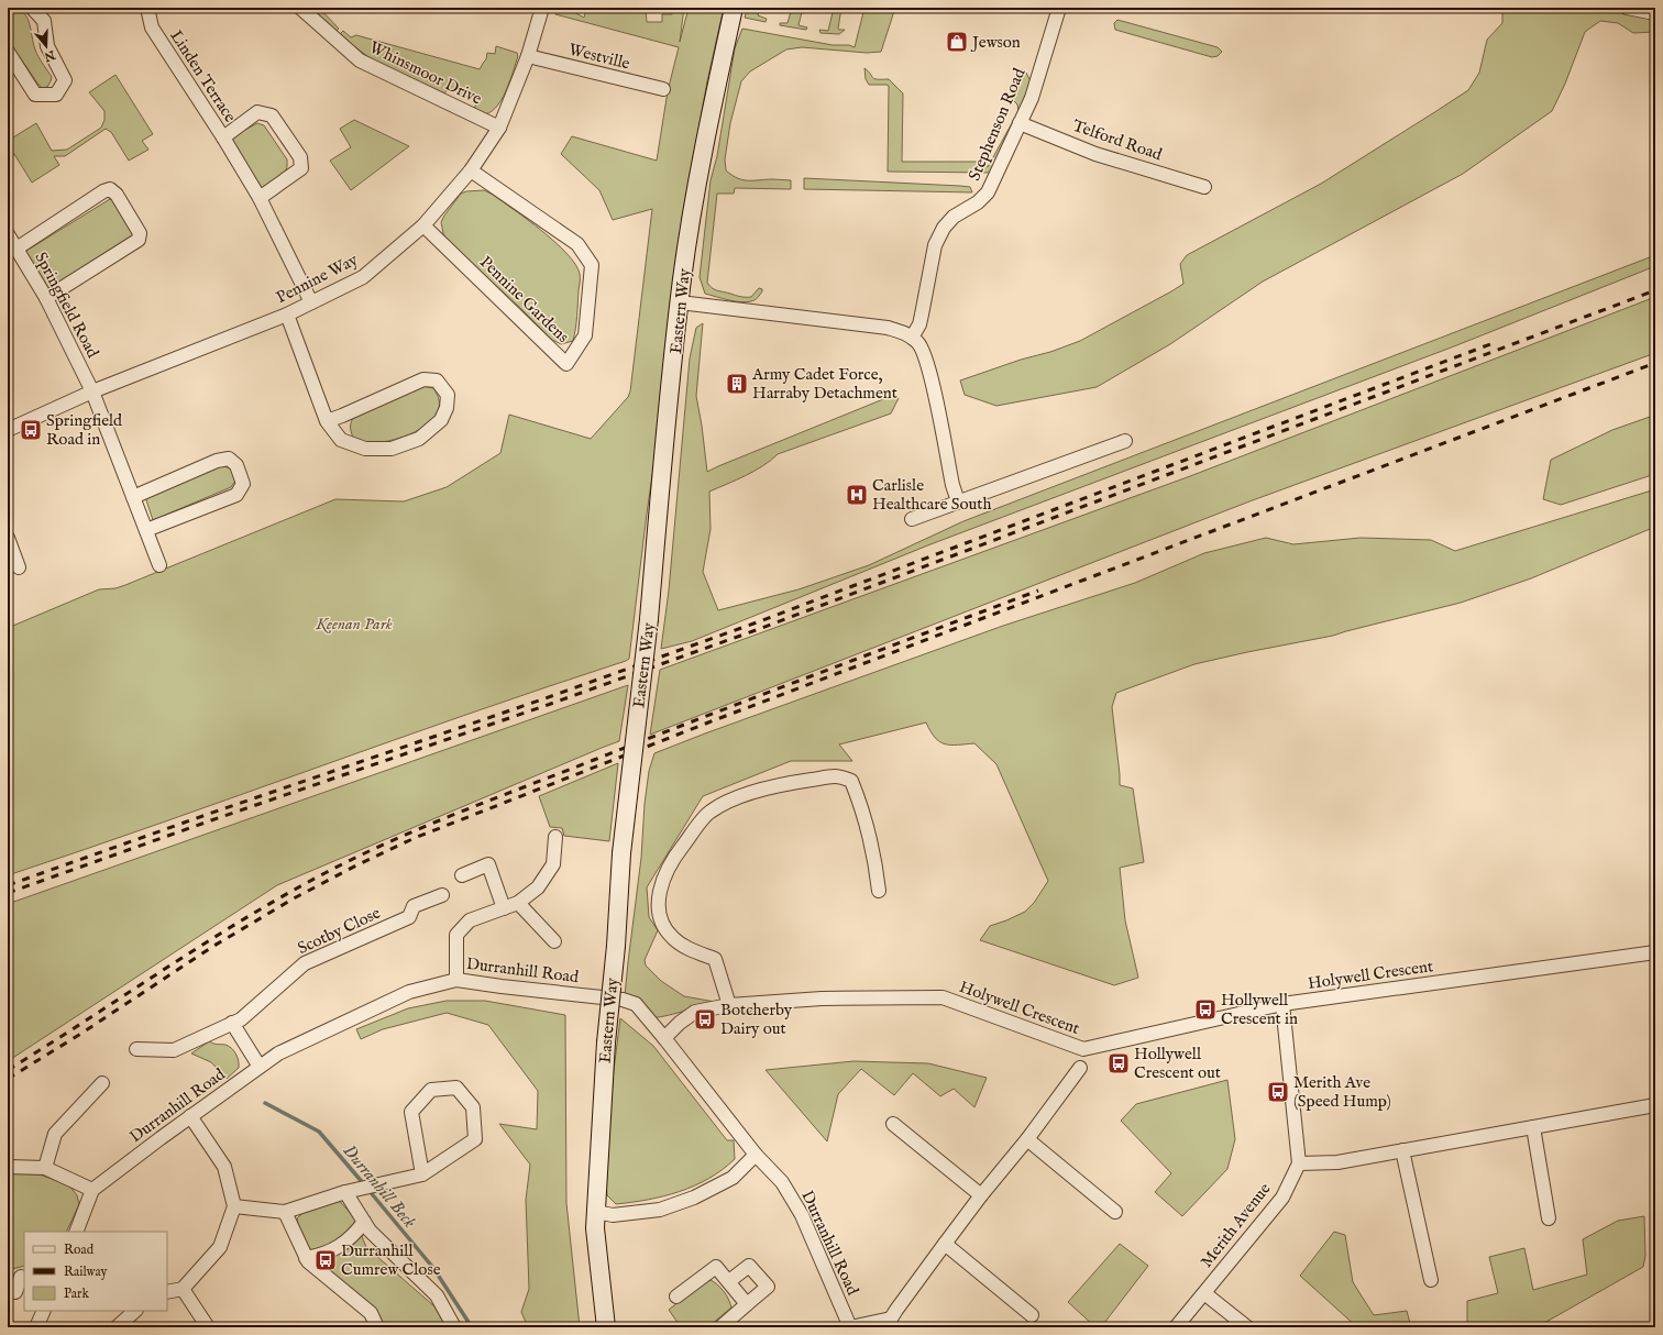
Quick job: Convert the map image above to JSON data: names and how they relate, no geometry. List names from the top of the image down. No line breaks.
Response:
{"streets":{"street":["Westville","Whinsmoor Drive","Linden Terrace","Stephenson Road","Telford Road","Pennine Way","Pennine Gardens","Springfield Road","Eastern Way","Scotby Close","Durranhill Road","Holywell Crescent","Merith Avenue"]},"crossings":[["Westville","Pennine Way"],["Whinsmoor Drive","Pennine Way"],["Linden Terrace","Pennine Way"],["Stephenson Road","Telford Road"],["Pennine Way","Pennine Gardens"],["Pennine Way","Springfield Road"],["Durranhill Road","Holywell Crescent"]],"water":["Durranhill Beck"],"parks":["Keenan Park"],"places":{"shop":["Jewson"],"building":["Army Cadet Force, Harraby Detachment"],"bus stop":["Springfield Road in","Hollywell Crescent in","Botcherby Dairy out","Hollywell Crescent out","Merith Ave (Speed Hump)","Durranhill Cumrew Close"],"hospital":["Carlisle Healthcare South"]},"legend":["Road","Railway","Park"],"north":"bottom"}
